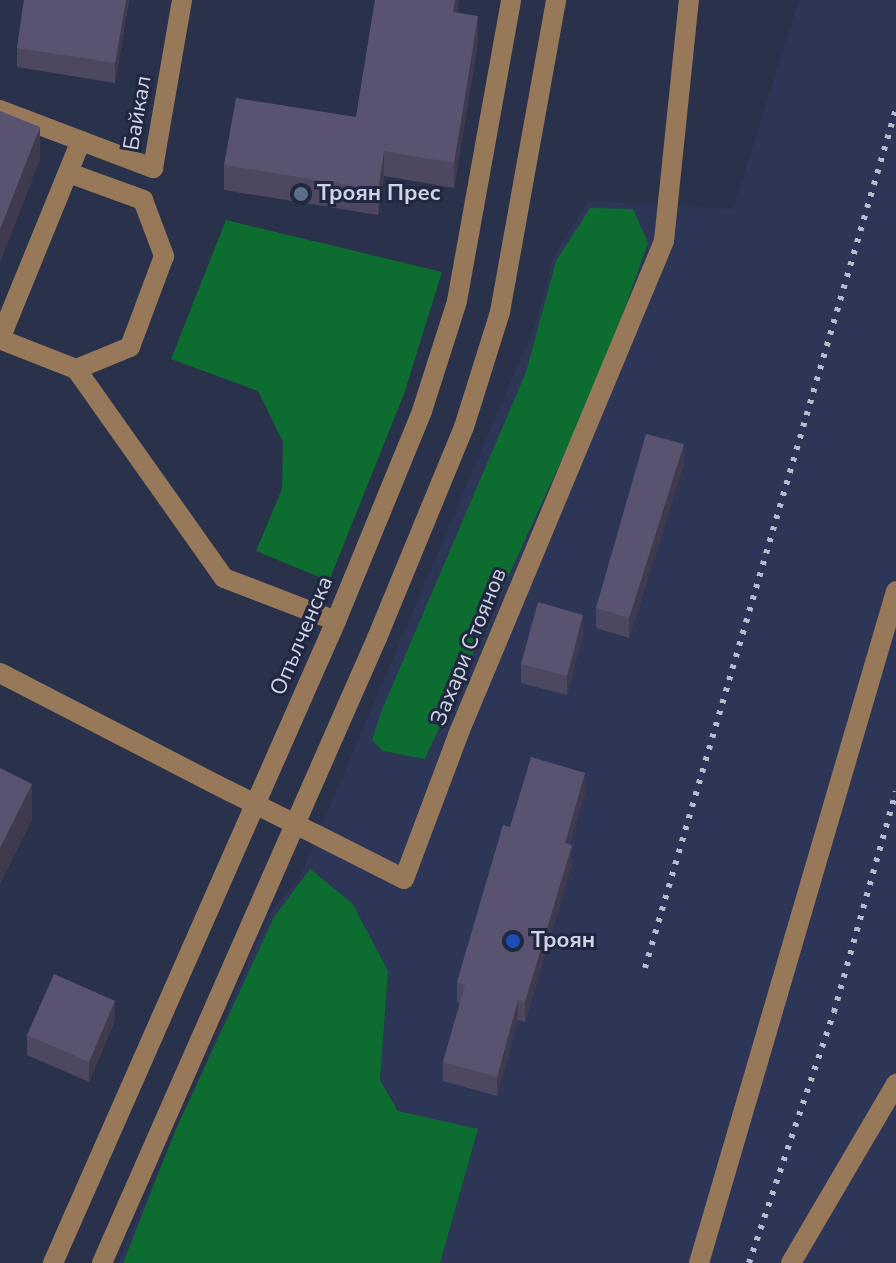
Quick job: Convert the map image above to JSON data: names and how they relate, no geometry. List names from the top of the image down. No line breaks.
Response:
{"streets":{"street":["Байкал","Опълченска","Захари Стоянов"]},"places":["Троян Прес","Троян"]}
